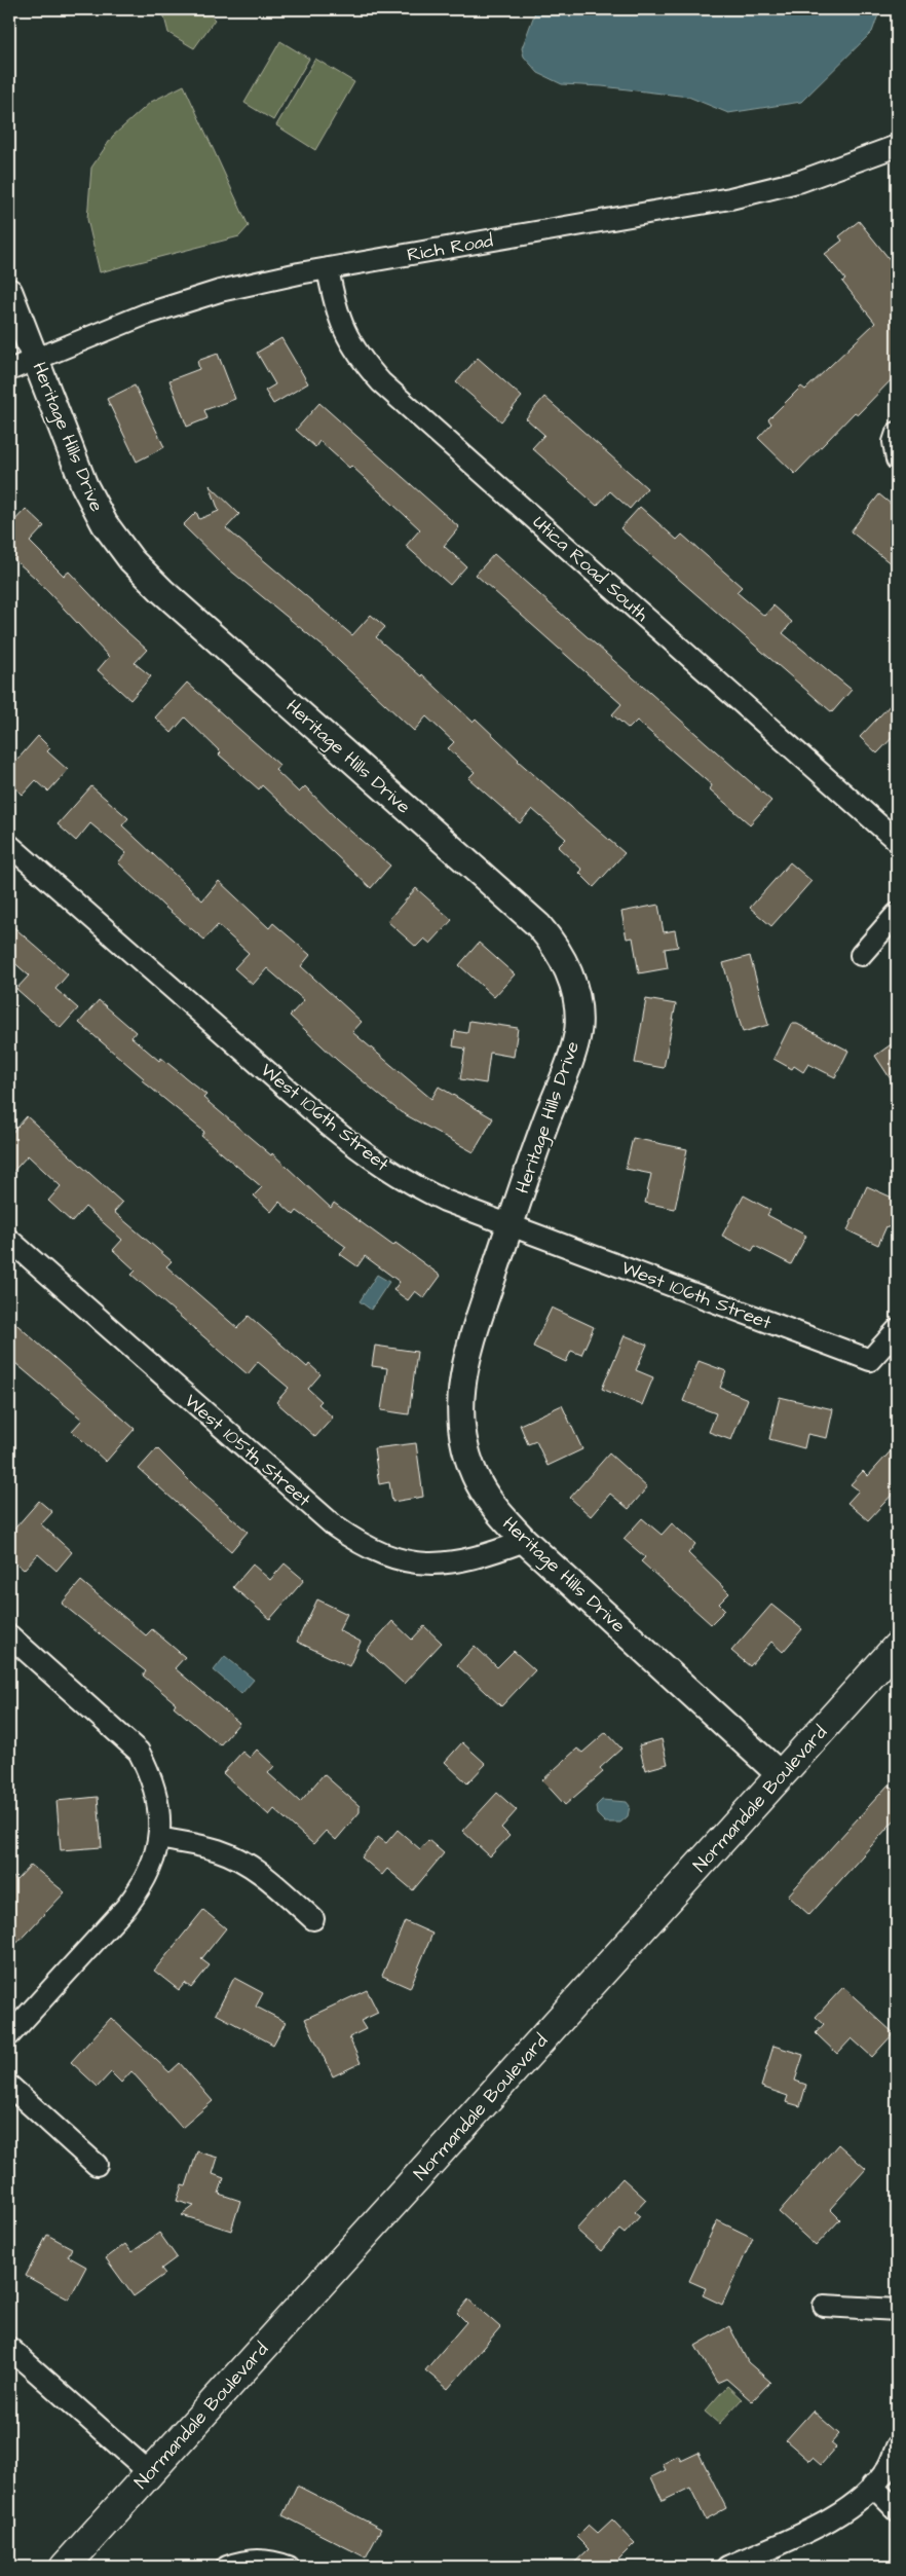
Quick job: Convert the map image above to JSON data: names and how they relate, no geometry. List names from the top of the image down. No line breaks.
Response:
{"streets":{"main road":["Normandale Boulevard"],"street":["Rich Road","Heritage Hills Drive","Utica Road South","West 106th Street","West 105th Street"]},"crossings":[["Rich Road","Heritage Hills Drive"],["Rich Road","Utica Road South"],["Heritage Hills Drive","West 106th Street"],["Heritage Hills Drive","West 105th Street"],["Heritage Hills Drive","Normandale Boulevard"]]}
